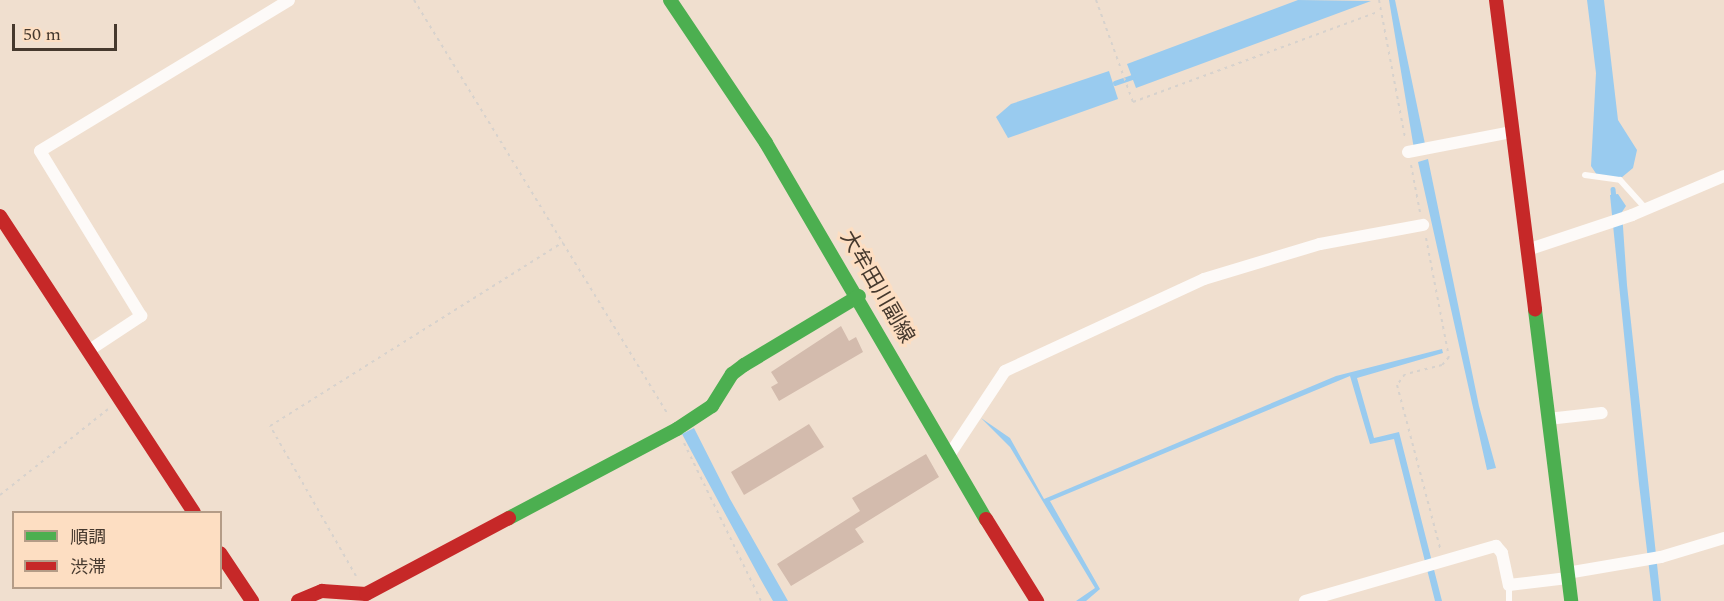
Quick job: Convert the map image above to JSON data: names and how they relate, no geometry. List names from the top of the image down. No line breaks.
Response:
{"streets":{"street":["大牟田川副線"]},"legend":["順調","渋滞"],"scale_bar":"50 m"}
